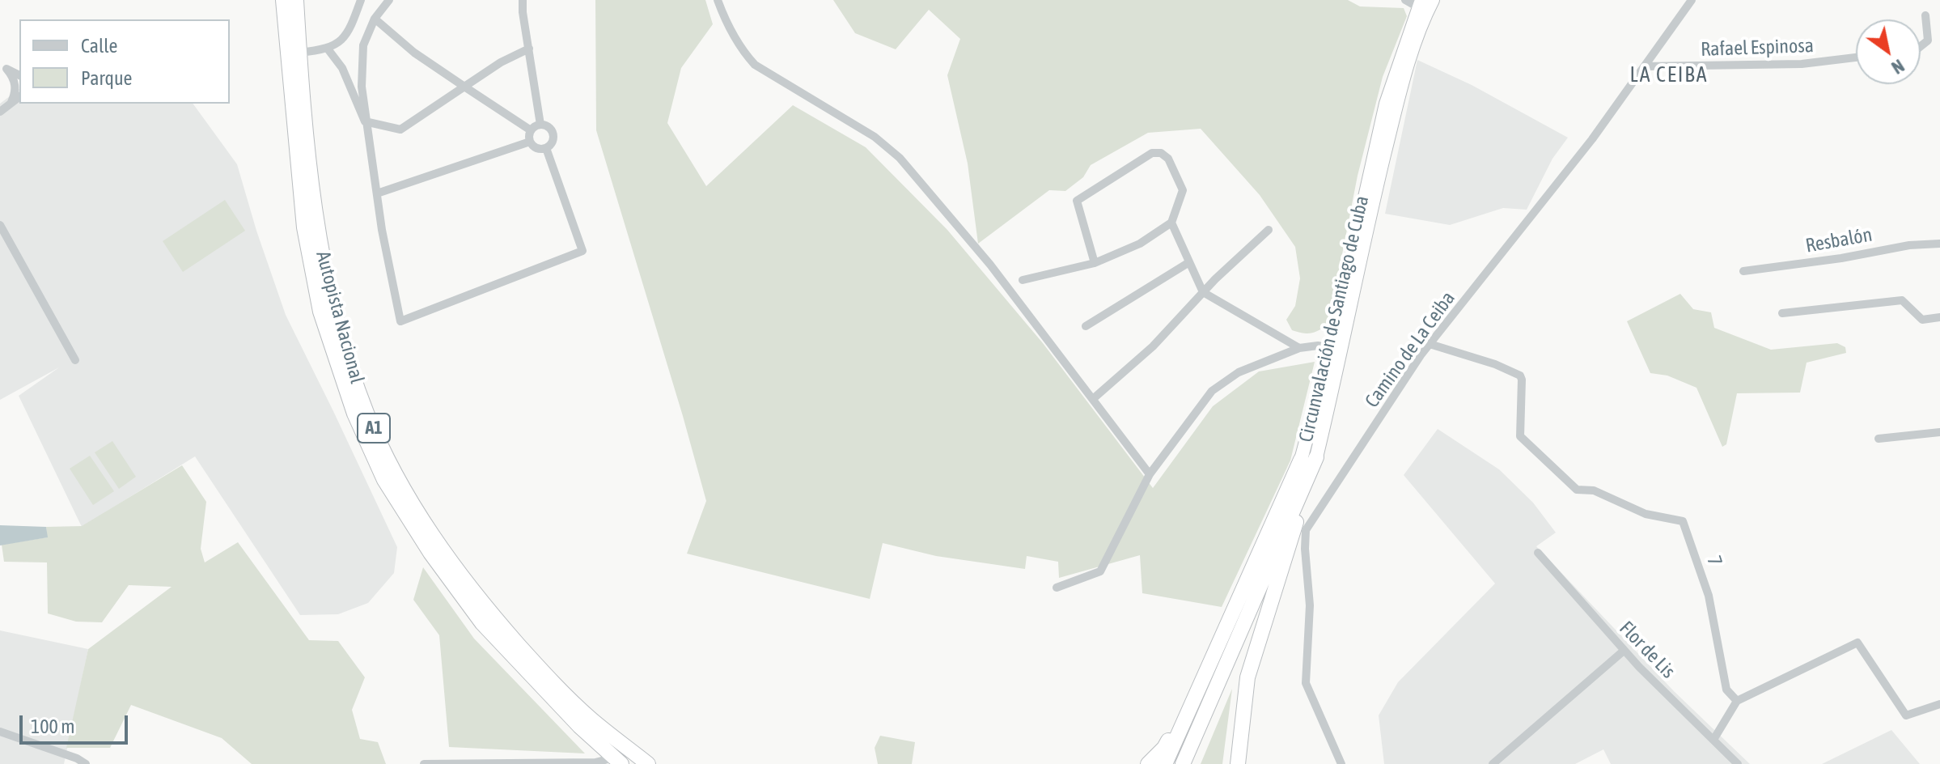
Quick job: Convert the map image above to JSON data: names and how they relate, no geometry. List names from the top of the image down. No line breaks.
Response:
{"streets":{"highway":["Autopista Nacional","Circunvalación de Santiago de Cuba","A1"],"street":["Rafael Espinosa","Resbalón","Camino de La Ceiba","7","Flor de Lis"]},"crossings":[["Rafael Espinosa","Camino de La Ceiba"],["Camino de La Ceiba","7"]],"districts":["LA CEIBA"],"legend":["Calle","Parque"],"scale_bar":"100 m","north":"bottom right"}
